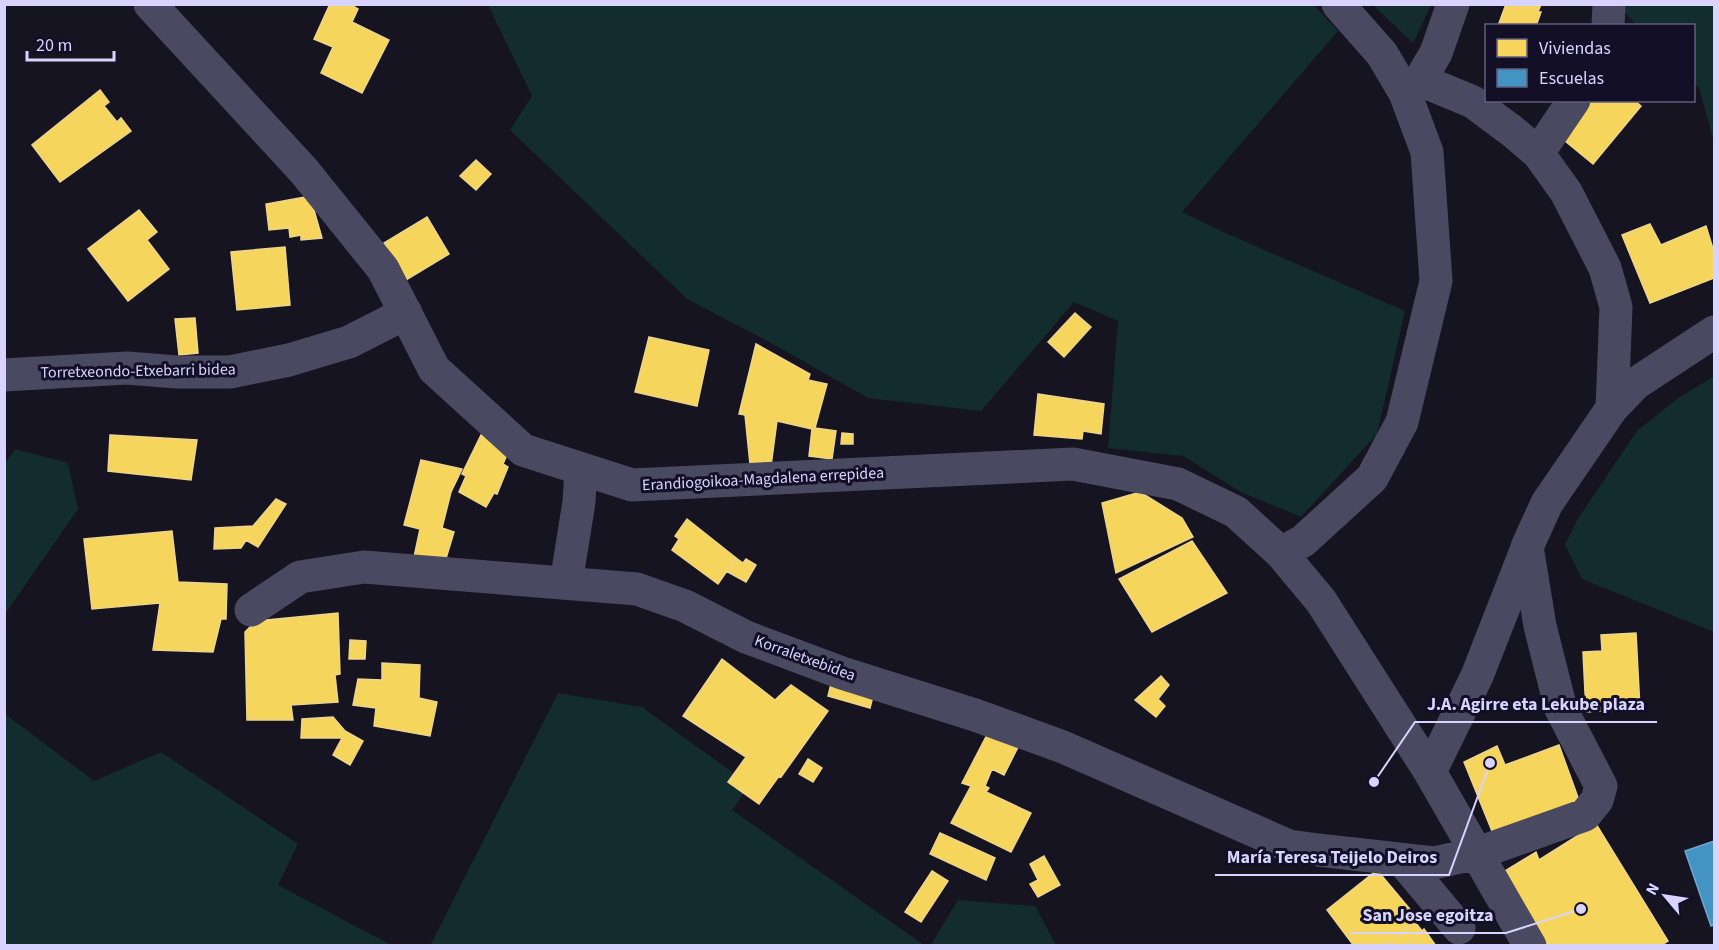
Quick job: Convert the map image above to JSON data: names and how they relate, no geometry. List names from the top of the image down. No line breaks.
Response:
{"streets":{"street":["Torretxeondo-Etxebarri bidea","Erandiogoikoa-Magdalena errepidea","Korraletxebidea"]},"crossings":[["Torretxeondo-Etxebarri bidea","Erandiogoikoa-Magdalena errepidea"],["Erandiogoikoa-Magdalena errepidea","Korraletxebidea"]],"places":["María Teresa Teijelo Deiros","J.A. Agirre eta Lekube plaza","San Jose egoitza"],"legend":["Viviendas","Escuelas"],"scale_bar":"20 m","north":"top left"}
